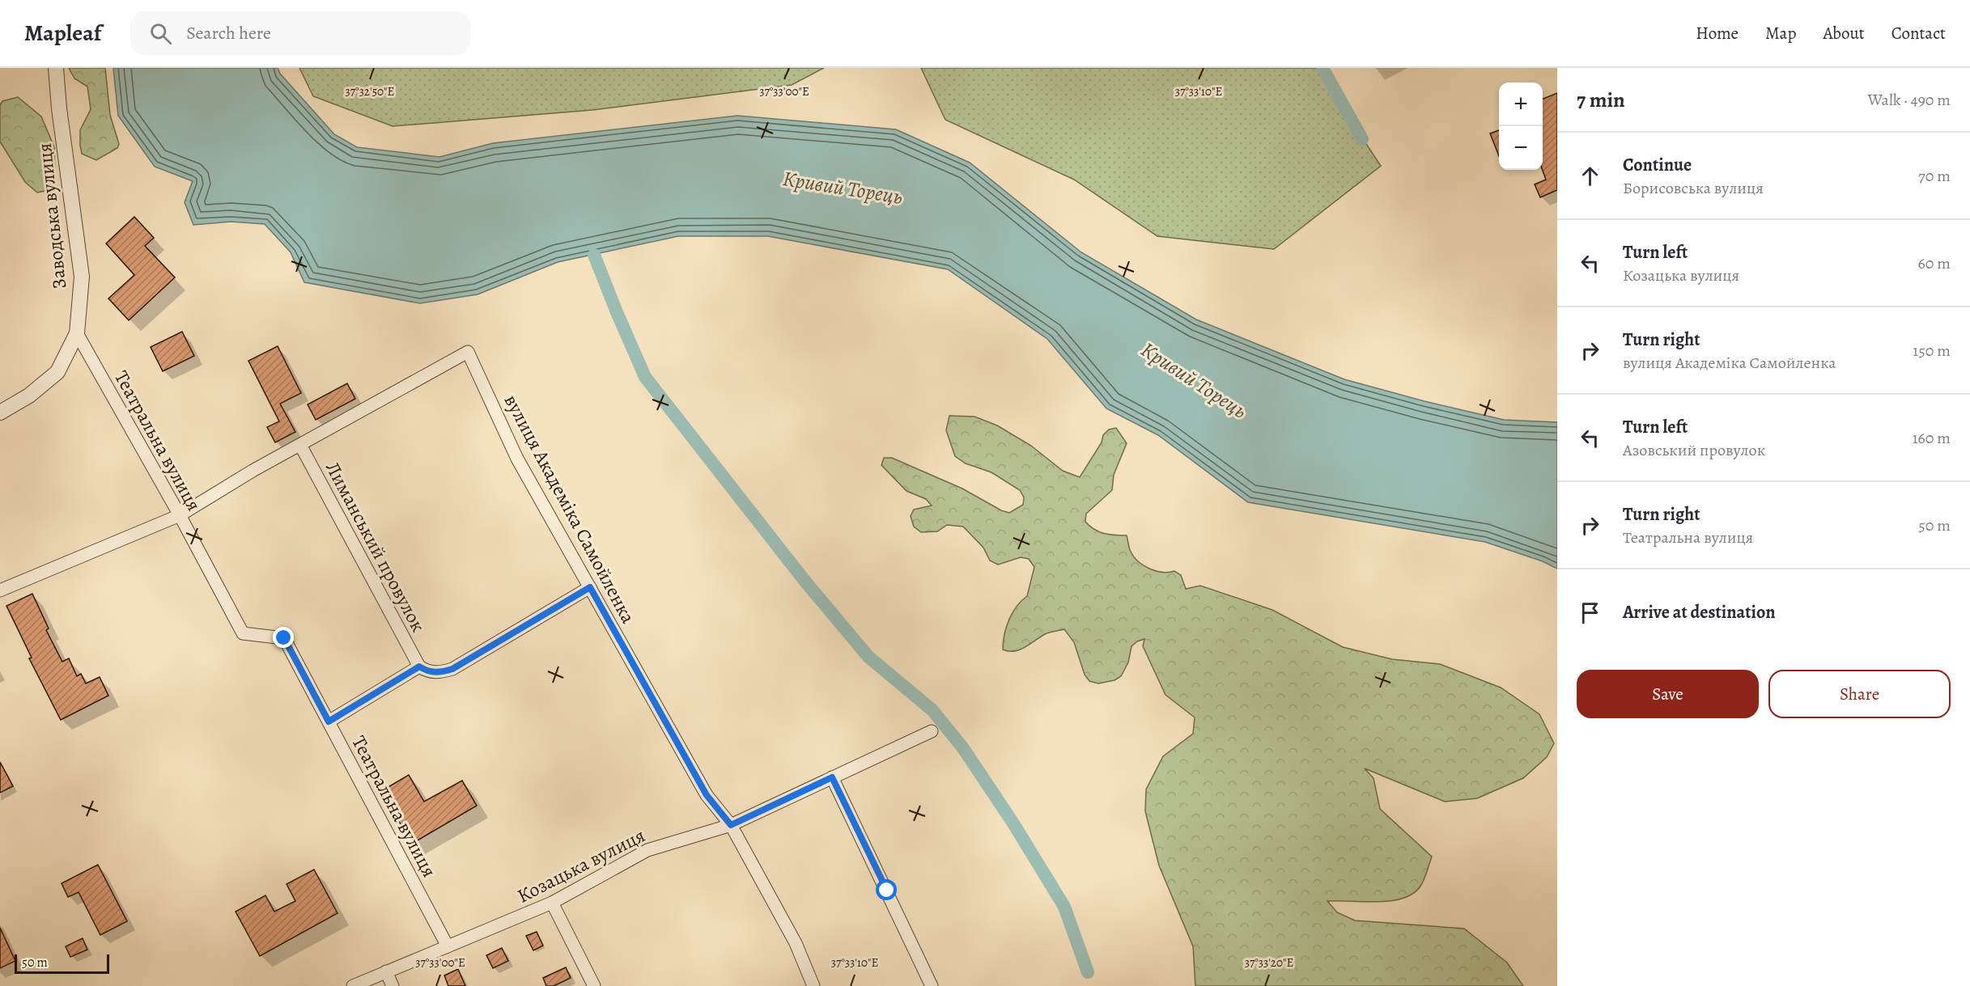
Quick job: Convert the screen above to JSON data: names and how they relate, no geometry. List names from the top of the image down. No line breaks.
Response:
{"streets":{"street":["Заводська вулиця","Театральна вулиця","вулиця Академіка Самойленка","Лиманський провулок","Козацька вулиця"]},"crossings":[["Заводська вулиця","Театральна вулиця"],["Театральна вулиця","вулиця Академіка Самойленка"],["Театральна вулиця","Козацька вулиця"],["вулиця Академіка Самойленка","Лиманський провулок"],["вулиця Академіка Самойленка","Козацька вулиця"]],"water":["Кривий Торець"],"scale_bar":"50 m","page":{"header":"Mapleaf","search":"Search here","nav":["Home","Map","About","Contact"],"heading":["7 min","Walk · 490 m"],"map_buttons":["+","−"],"list":[["Continue","Борисовська вулиця","70 m"],["Turn left","Козацька вулиця","60 m"],["Turn right","вулиця Академіка Самойленка","150 m"],["Turn left","Азовський провулок","160 m"],["Turn right","Театральна вулиця","50 m"],"Arrive at destination"],"buttons":["Save","Share"],"scale":"50 m"},"coordinates":["37°32'50\"E","37°33'00\"E","37°33'10\"E","37°33'20\"E"]}
